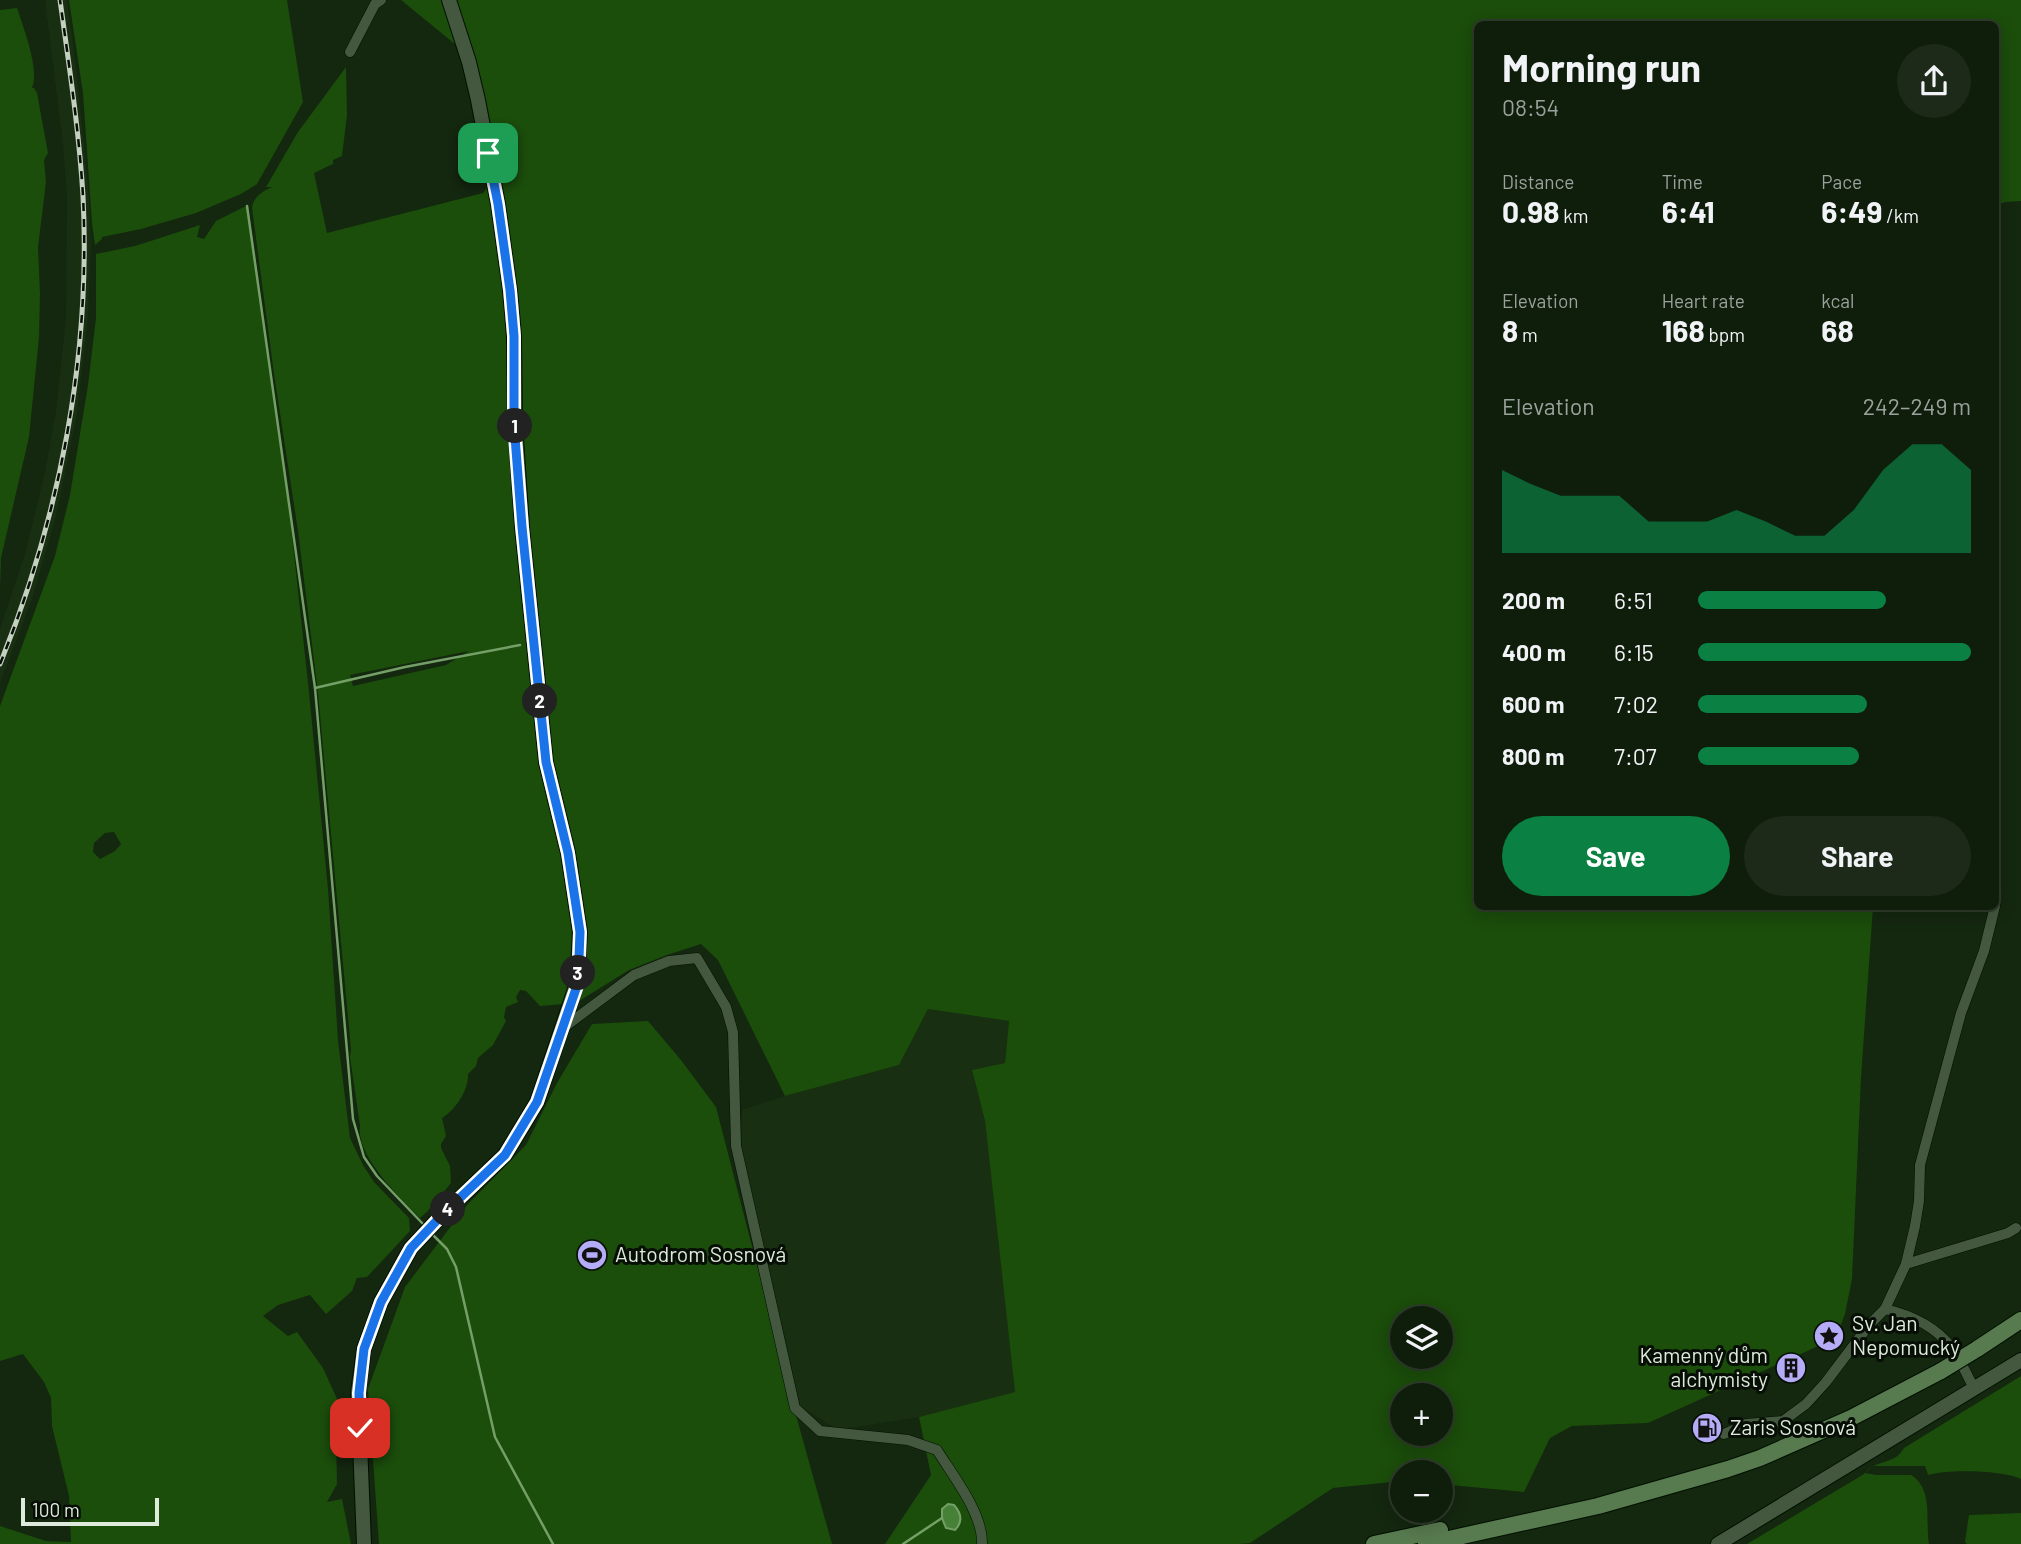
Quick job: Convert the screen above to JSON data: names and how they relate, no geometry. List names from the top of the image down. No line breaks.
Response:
{"places":{"sports":["Autodrom Sosnová"],"place":["Sv. Jan Nepomucký"],"building":["Kamenný dům alchymisty"],"fuel station":["Zaris Sosnová"]},"scale_bar":"100 m","page":{"heading":["Morning run","08:54"],"stats":[["Distance","0.98 km"],["Time","6:41"],["Pace","6:49 /km"],["Elevation","8 m"],["Heart rate","168 bpm"],["kcal","68"]],"chart":["Elevation","242–249 m"],"pins":["1","2","3","4"],"list":[{"name":"200 m","note":"6:51"},{"name":"400 m","note":"6:15"},{"name":"600 m","note":"7:02"},{"name":"800 m","note":"7:07"}],"buttons":["Save","Share"],"map_buttons":["+","−"],"scale":"100 m"}}
